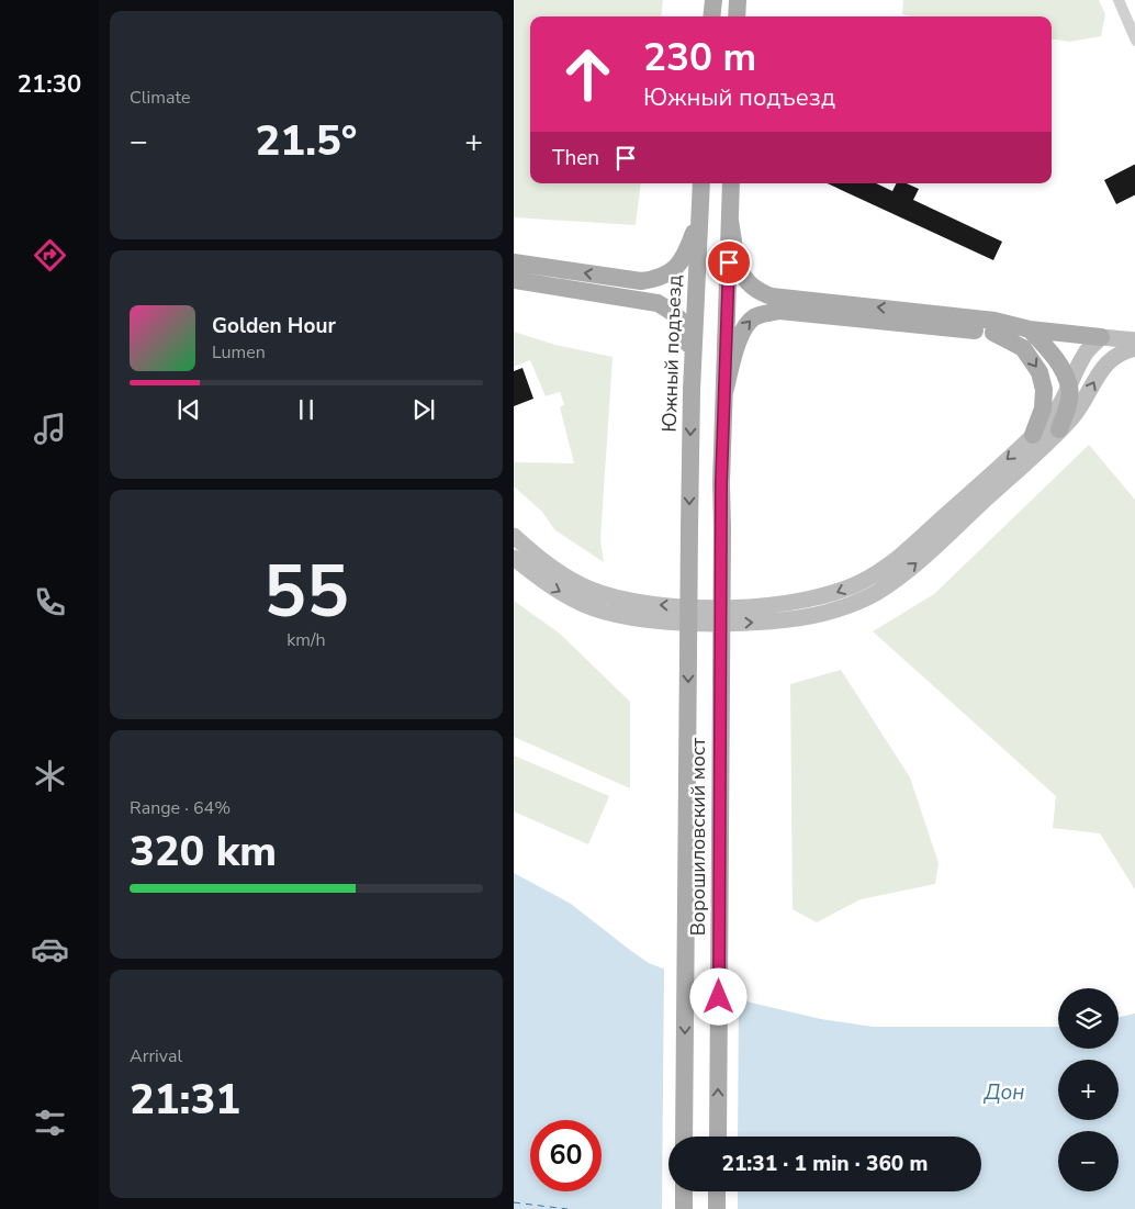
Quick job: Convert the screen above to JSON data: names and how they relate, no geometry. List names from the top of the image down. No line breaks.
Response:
{"streets":{"main road":["Южный подъезд","Ворошиловский мост"]},"crossings":[["Южный подъезд","Ворошиловский мост"]],"one_way":["Южный подъезд"],"water":["Дон"],"page":{"tabs":"21:30","tile":["Climate",["55","km/h"],["Range · 64%","320 km"],["Arrival","21:31"]],"turn":["230 m","Южный подъезд"],"heat":["−","21.5°","+"],"then":"Then","song":["Golden Hour","Lumen"],"map_buttons":["+","−"],"limit":"60","trip":"21:31 · 1 min · 360 m"}}
